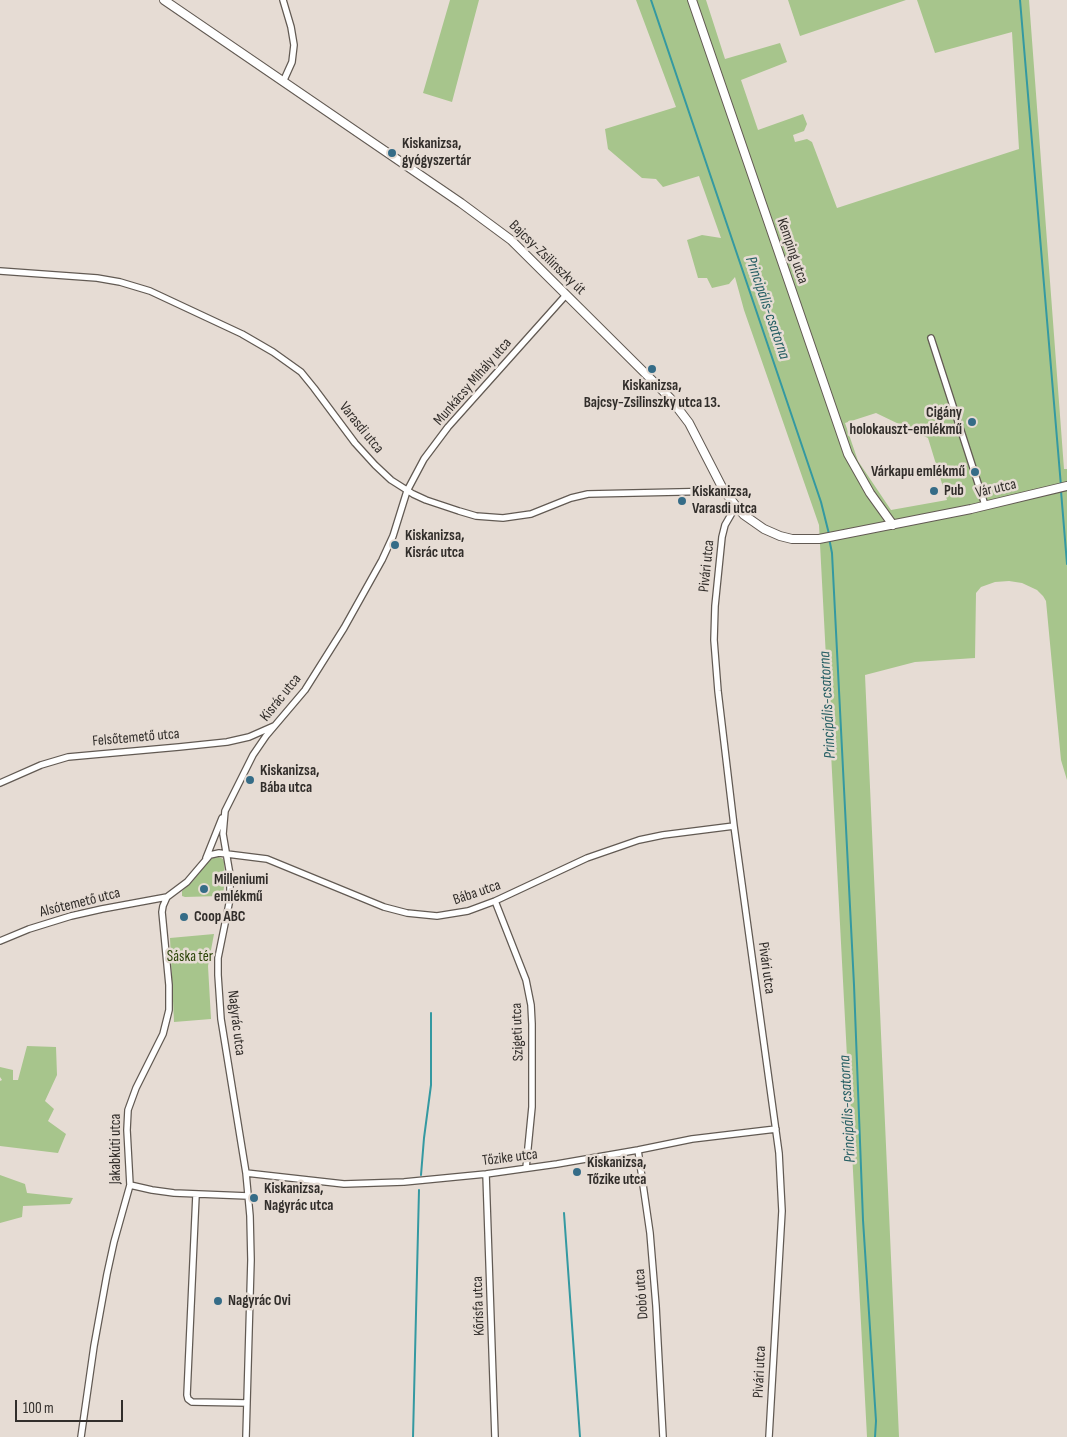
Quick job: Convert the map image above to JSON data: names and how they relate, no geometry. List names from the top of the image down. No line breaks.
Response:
{"streets":{"street":["Kemping utca","Bajcsy-Zsilinszky út","Munkácsy Mihály utca","Varasdi utca","Vár utca","Pivári utca","Kisrác utca","Felsőtemető utca","Bába utca","Alsótemető utca","Nagyrác utca","Szigeti utca","Jakabkúti utca","Tőzike utca","Dobó utca","Kőrisfa utca"]},"crossings":[["Kemping utca","Vár utca"],["Bajcsy-Zsilinszky út","Munkácsy Mihály utca"],["Bajcsy-Zsilinszky út","Varasdi utca"],["Bajcsy-Zsilinszky út","Vár utca"],["Bajcsy-Zsilinszky út","Pivári utca"],["Munkácsy Mihály utca","Varasdi utca"],["Munkácsy Mihály utca","Kisrác utca"],["Varasdi utca","Kisrác utca"],["Pivári utca","Bába utca"],["Pivári utca","Tőzike utca"],["Kisrác utca","Felsőtemető utca"],["Kisrác utca","Bába utca"],["Kisrác utca","Nagyrác utca"],["Bába utca","Nagyrác utca"],["Bába utca","Szigeti utca"],["Alsótemető utca","Jakabkúti utca"],["Nagyrác utca","Tőzike utca"],["Szigeti utca","Tőzike utca"],["Tőzike utca","Dobó utca"],["Tőzike utca","Kőrisfa utca"]],"water":["Principális-csatorna"],"parks":["Sáska tér"],"places":["Kiskanizsa, gyógyszertár","Kiskanizsa, Bajcsy-Zsilinszky utca 13.","Cigány holokauszt-emlékmű","Várkapu emlékmű","Pub","Kiskanizsa, Varasdi utca","Kiskanizsa, Kisrác utca","Kiskanizsa, Bába utca","Milleniumi emlékmű","Coop ABC","Kiskanizsa, Tőzike utca","Kiskanizsa, Nagyrác utca","Nagyrác Ovi"],"scale_bar":"100 m"}
